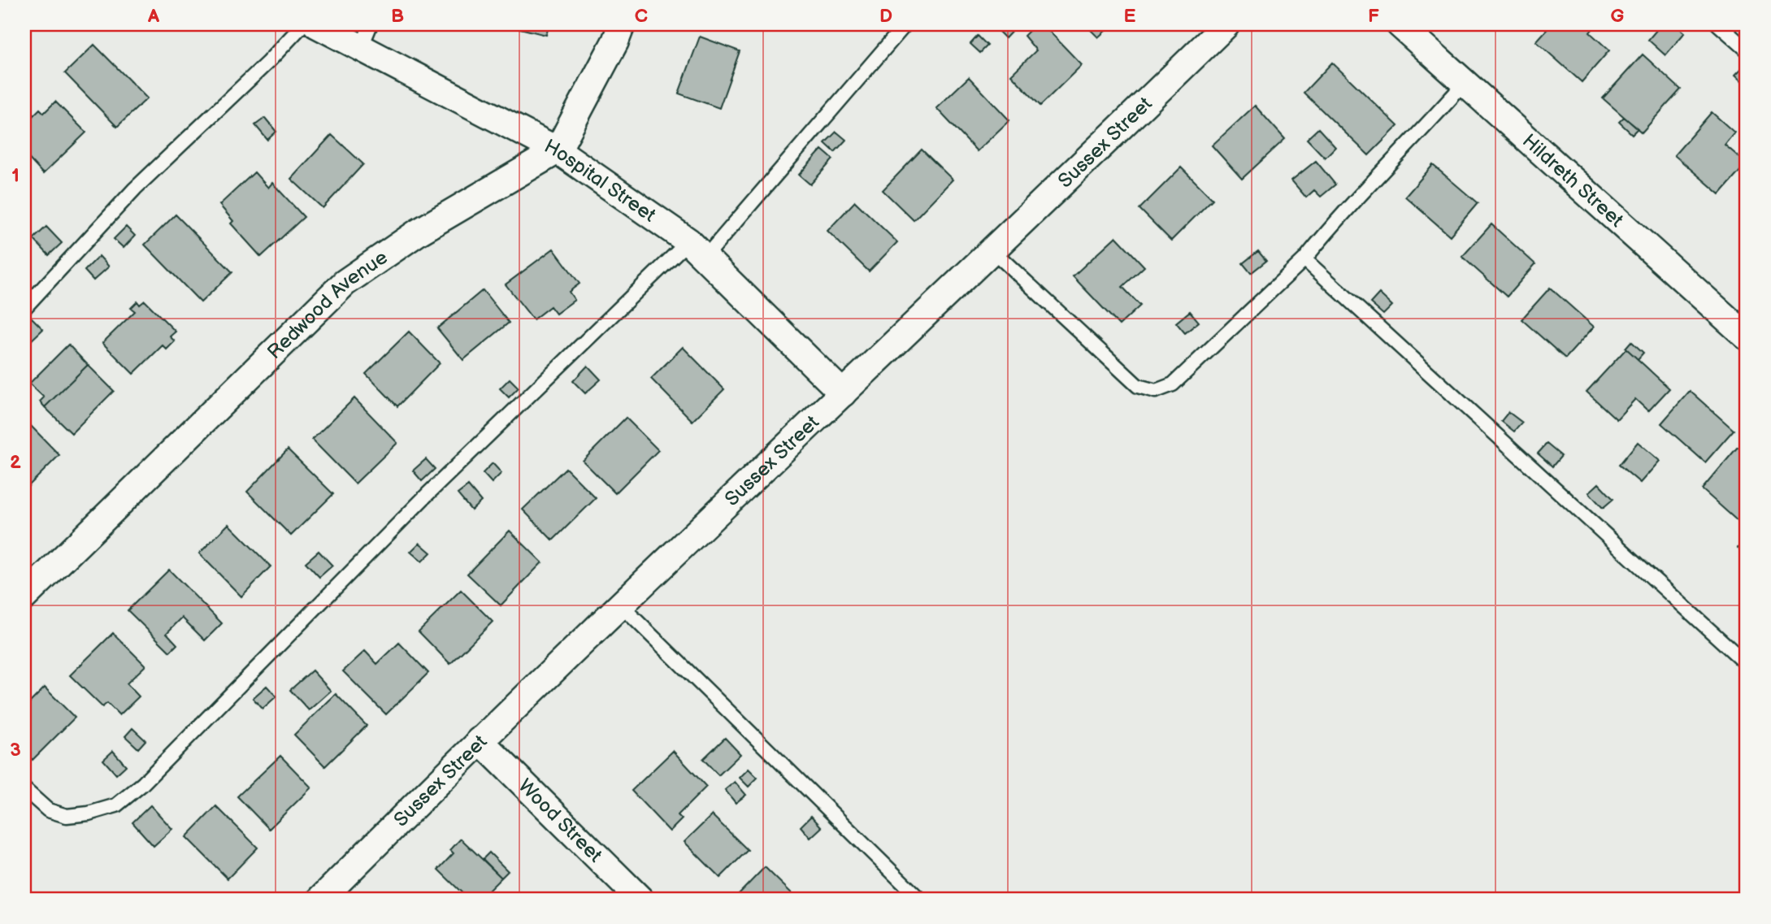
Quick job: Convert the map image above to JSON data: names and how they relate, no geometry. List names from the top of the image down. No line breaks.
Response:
{"streets":{"street":["Sussex Street","Hospital Street","Hildreth Street","Redwood Avenue","Wood Street"]},"crossings":[["Sussex Street","Hospital Street"],["Sussex Street","Wood Street"],["Hospital Street","Redwood Avenue"]],"grid":{"columns":["A","B","C","D","E","F","G"],"rows":["1","2","3"]}}
